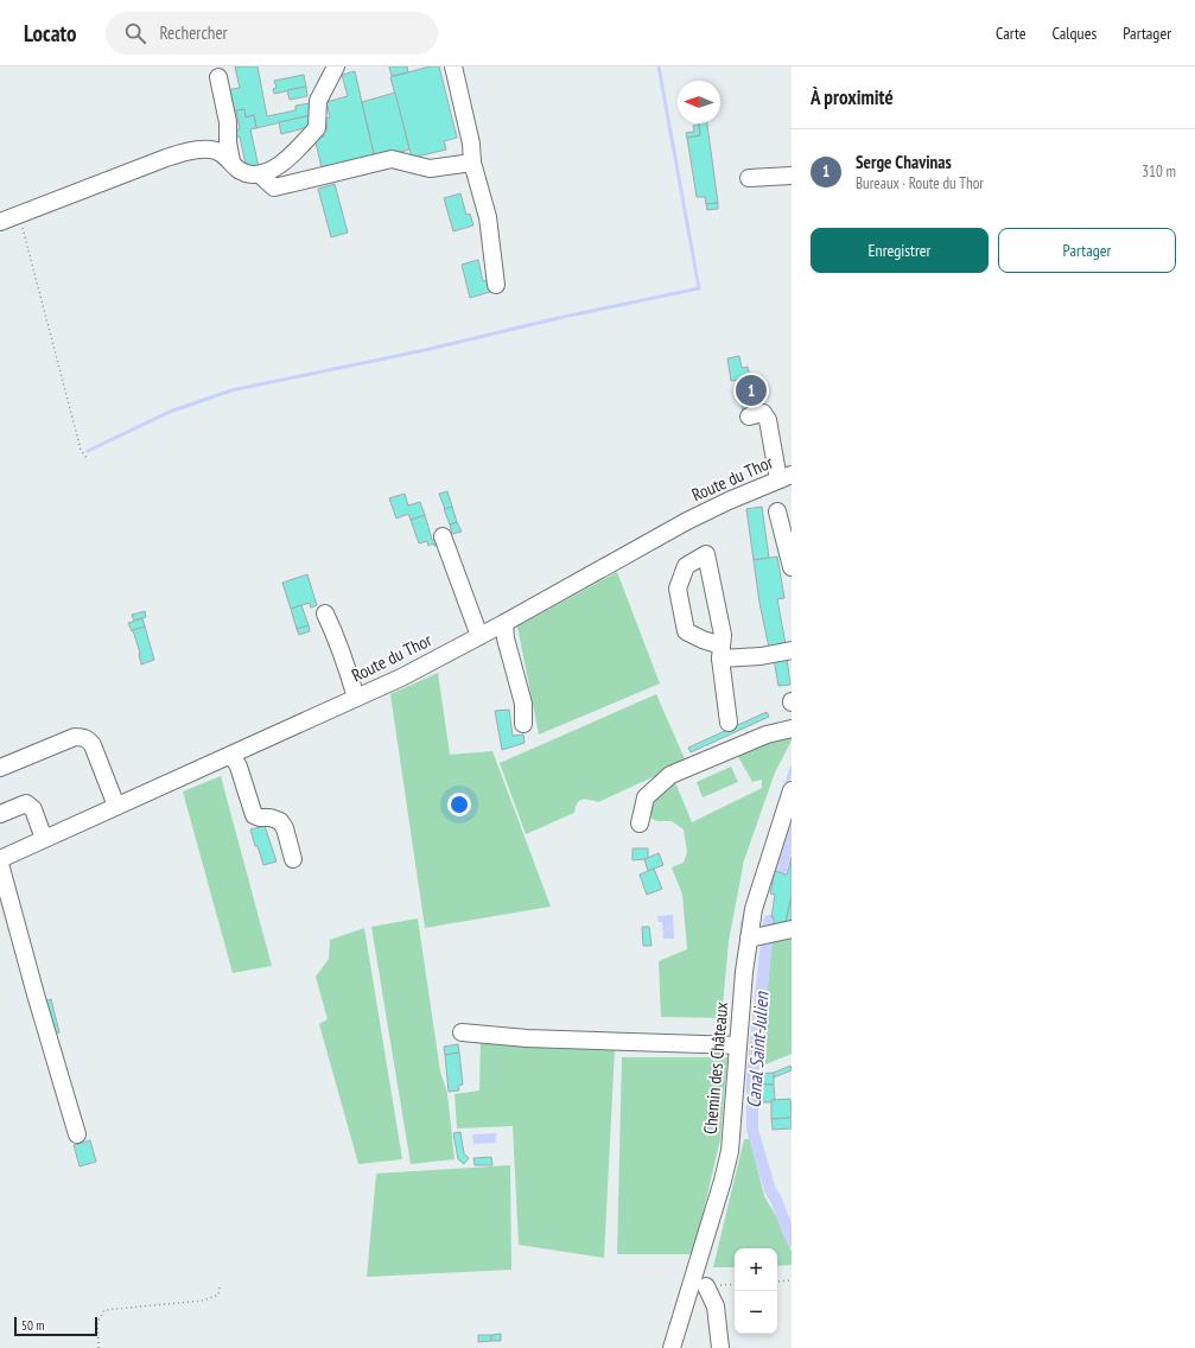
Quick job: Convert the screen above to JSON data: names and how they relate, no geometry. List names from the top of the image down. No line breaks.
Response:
{"streets":{"street":["Route du Thor","Chemin des Châteaux"]},"water":["Canal Saint-Julien"],"scale_bar":"50 m","north":"left","page":{"header":"Locato","search":"Rechercher","nav":["Carte","Calques","Partager"],"heading":"À proximité","list":[{"mark":"1","name":"Serge Chavinas","note":"Bureaux · Route du Thor","value":"310 m"}],"buttons":["Enregistrer","Partager"],"pins":"1","map_buttons":["+","−"],"scale":"50 m"}}
